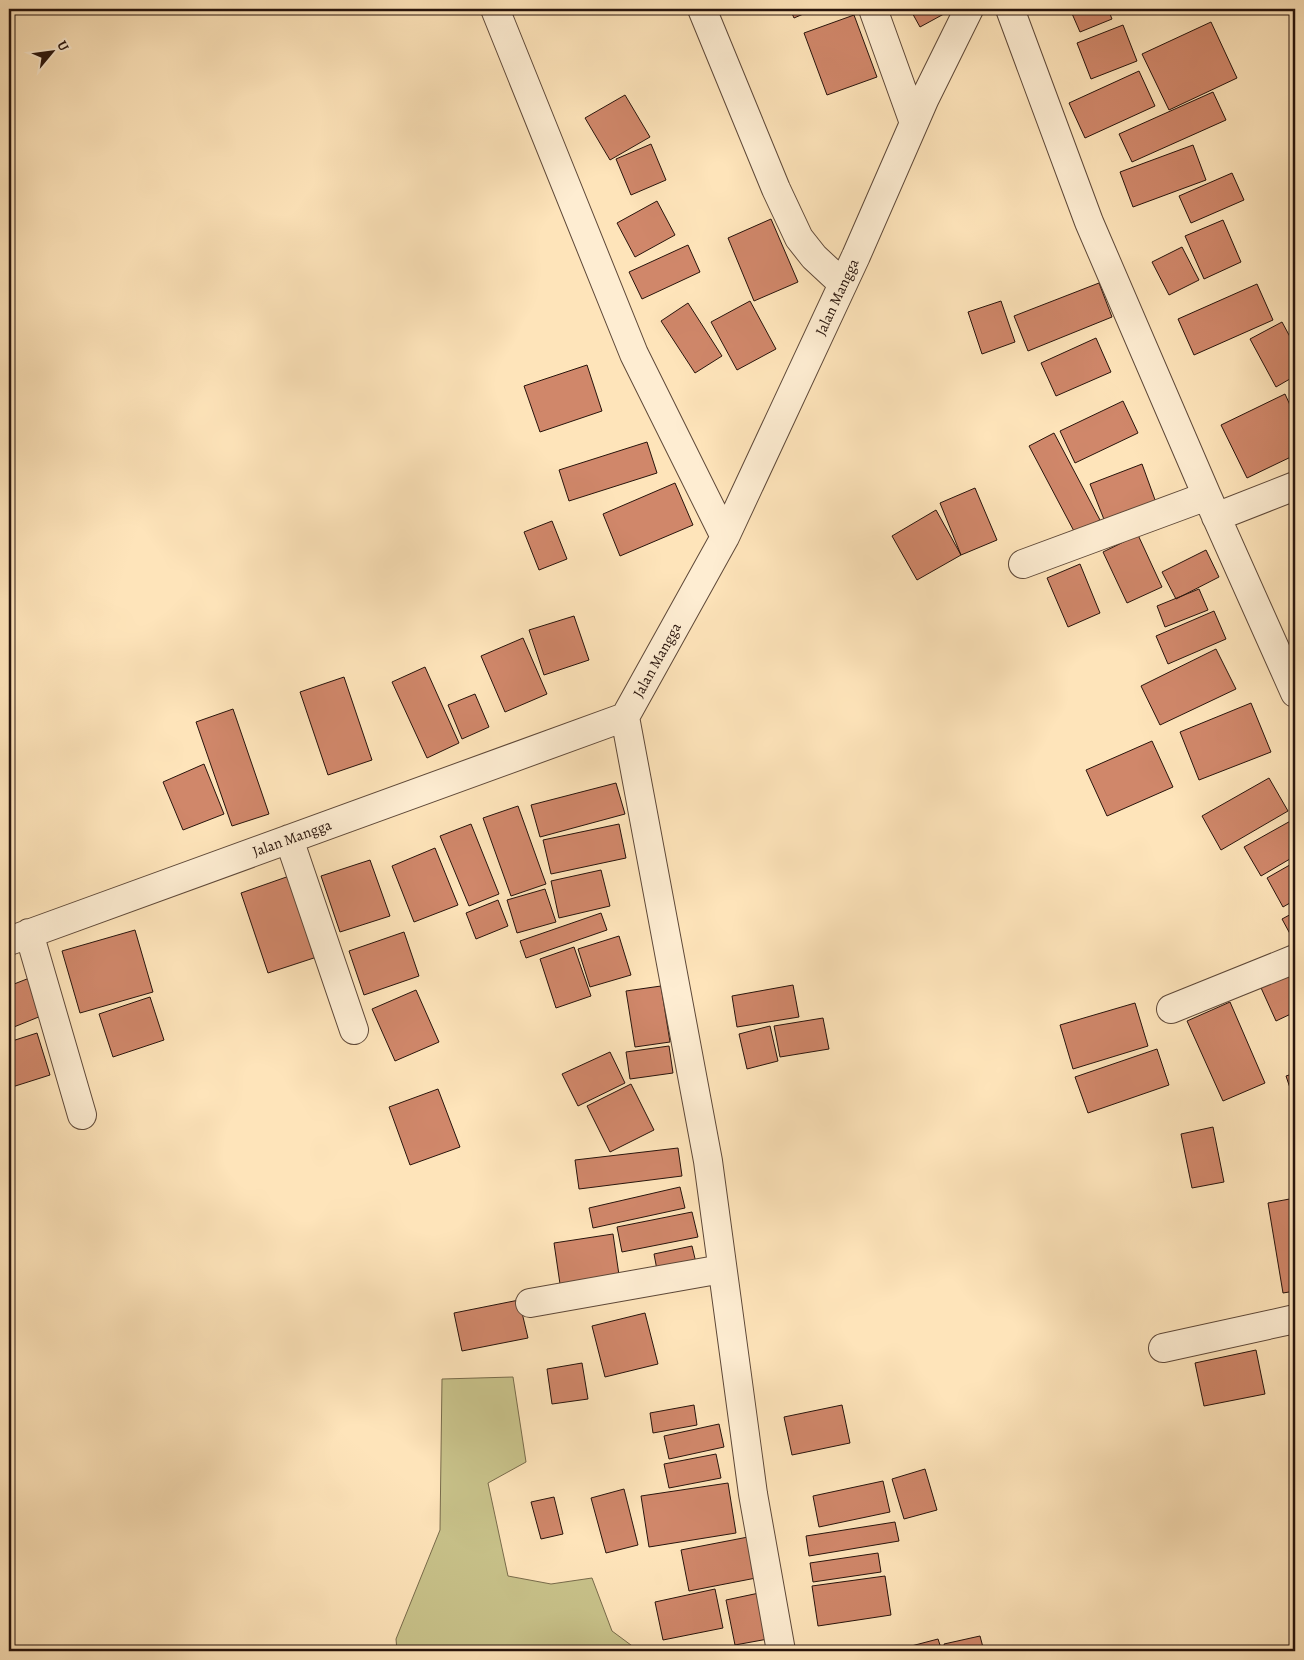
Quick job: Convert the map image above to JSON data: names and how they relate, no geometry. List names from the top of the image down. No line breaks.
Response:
{"streets":{"street":["Jalan Mangga"]},"north":"top right"}
